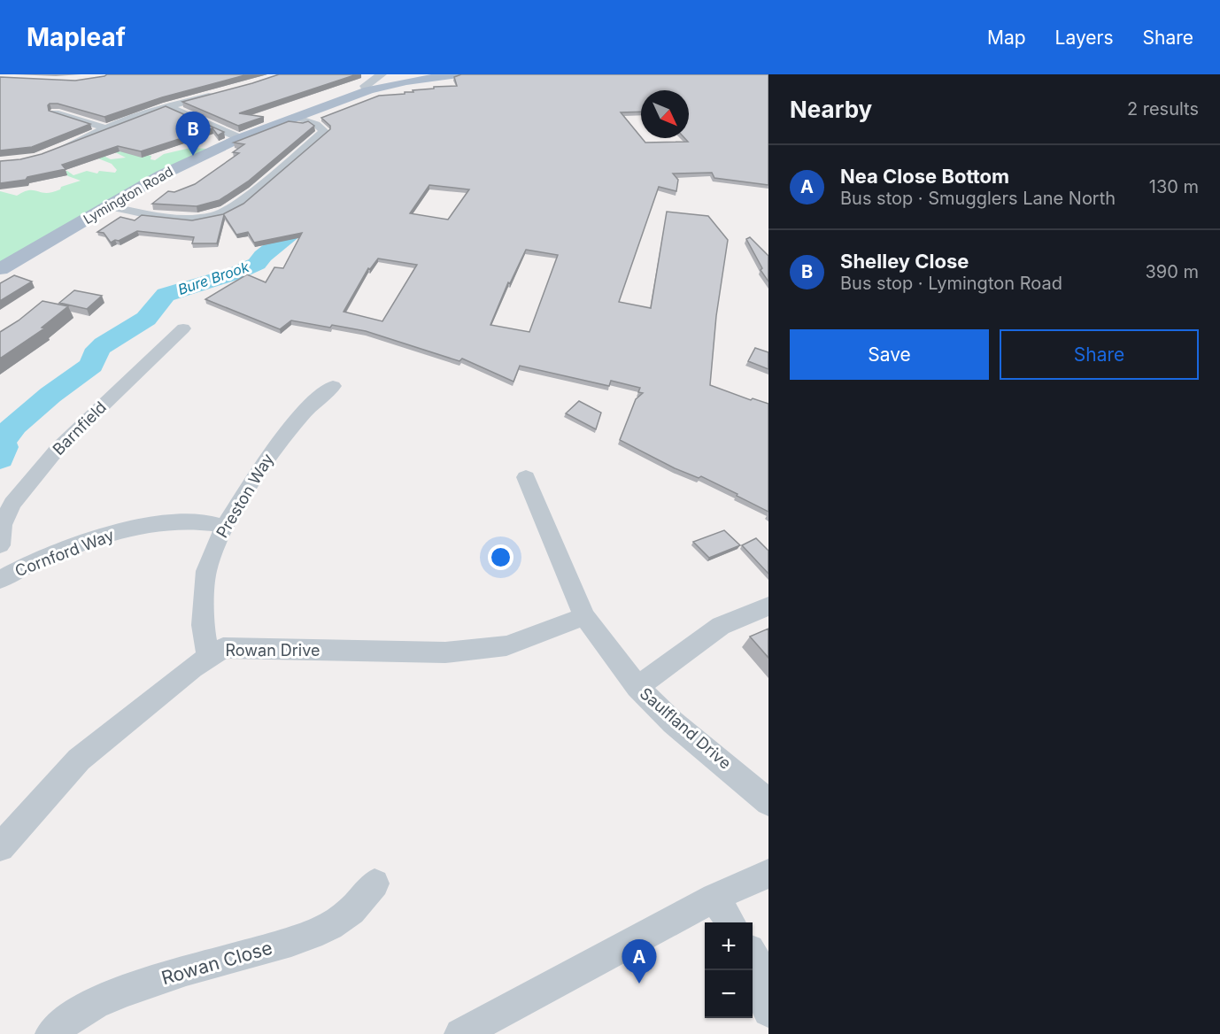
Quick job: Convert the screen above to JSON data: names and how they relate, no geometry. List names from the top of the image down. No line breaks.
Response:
{"streets":{"main road":["Lymington Road"],"street":["Barnfield","Preston Way","Cornford Way","Rowan Drive","Saulfland Drive","Rowan Close"]},"crossings":[["Preston Way","Cornford Way"],["Preston Way","Rowan Drive"],["Rowan Drive","Saulfland Drive"]],"water":["Bure Brook"],"north":"bottom right","page":{"header":"Mapleaf","nav":["Map","Layers","Share"],"heading":["Nearby","2 results"],"pins":["B","A"],"list":[{"mark":"A","name":"Nea Close Bottom","note":"Bus stop · Smugglers Lane North","value":"130 m"},{"mark":"B","name":"Shelley Close","note":"Bus stop · Lymington Road","value":"390 m"}],"buttons":["Save","Share"],"map_buttons":["+","−"]}}
